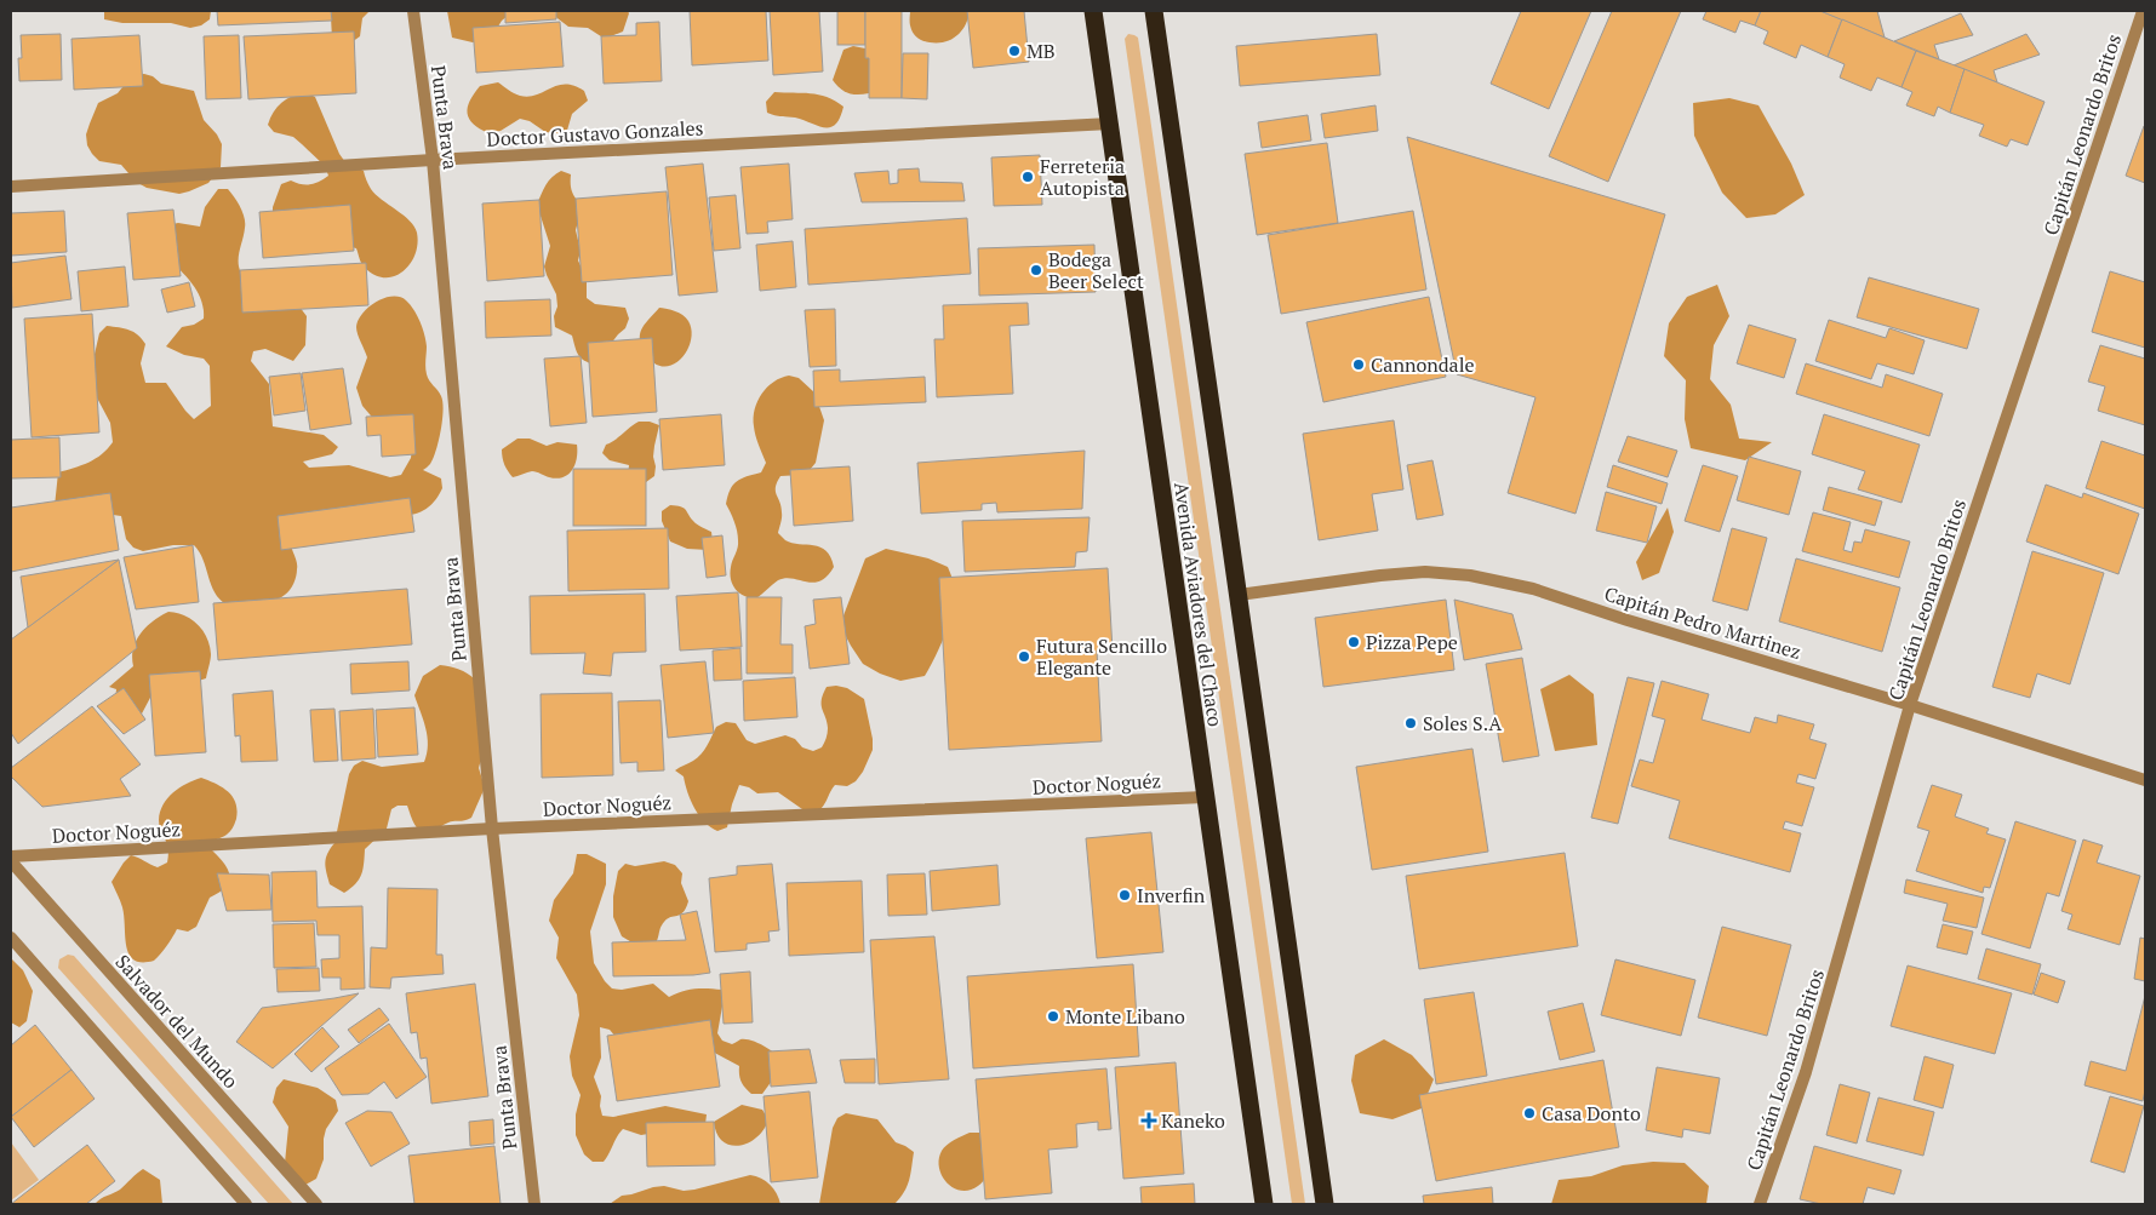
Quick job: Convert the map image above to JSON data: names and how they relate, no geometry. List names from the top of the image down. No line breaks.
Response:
{"streets":{"highway":["Avenida Aviadores del Chaco"],"street":["Punta Brava","Doctor Gustavo Gonzales","Capitán Leonardo Britos","Capitán Pedro Martinez","Doctor Noguéz","Salvador del Mundo"]},"crossings":[["Punta Brava","Doctor Gustavo Gonzales"],["Punta Brava","Doctor Noguéz"],["Doctor Gustavo Gonzales","Avenida Aviadores del Chaco"],["Capitán Leonardo Britos","Capitán Pedro Martinez"],["Avenida Aviadores del Chaco","Capitán Pedro Martinez"],["Avenida Aviadores del Chaco","Doctor Noguéz"]],"places":{"other":["MB","Ferreteria Autopista","Bodega Beer Select","Cannondale","Pizza Pepe","Futura Sencillo Elegante","Soles S.A","Inverfin","Monte Libano","Casa Donto"],"health":["Kaneko"]}}
